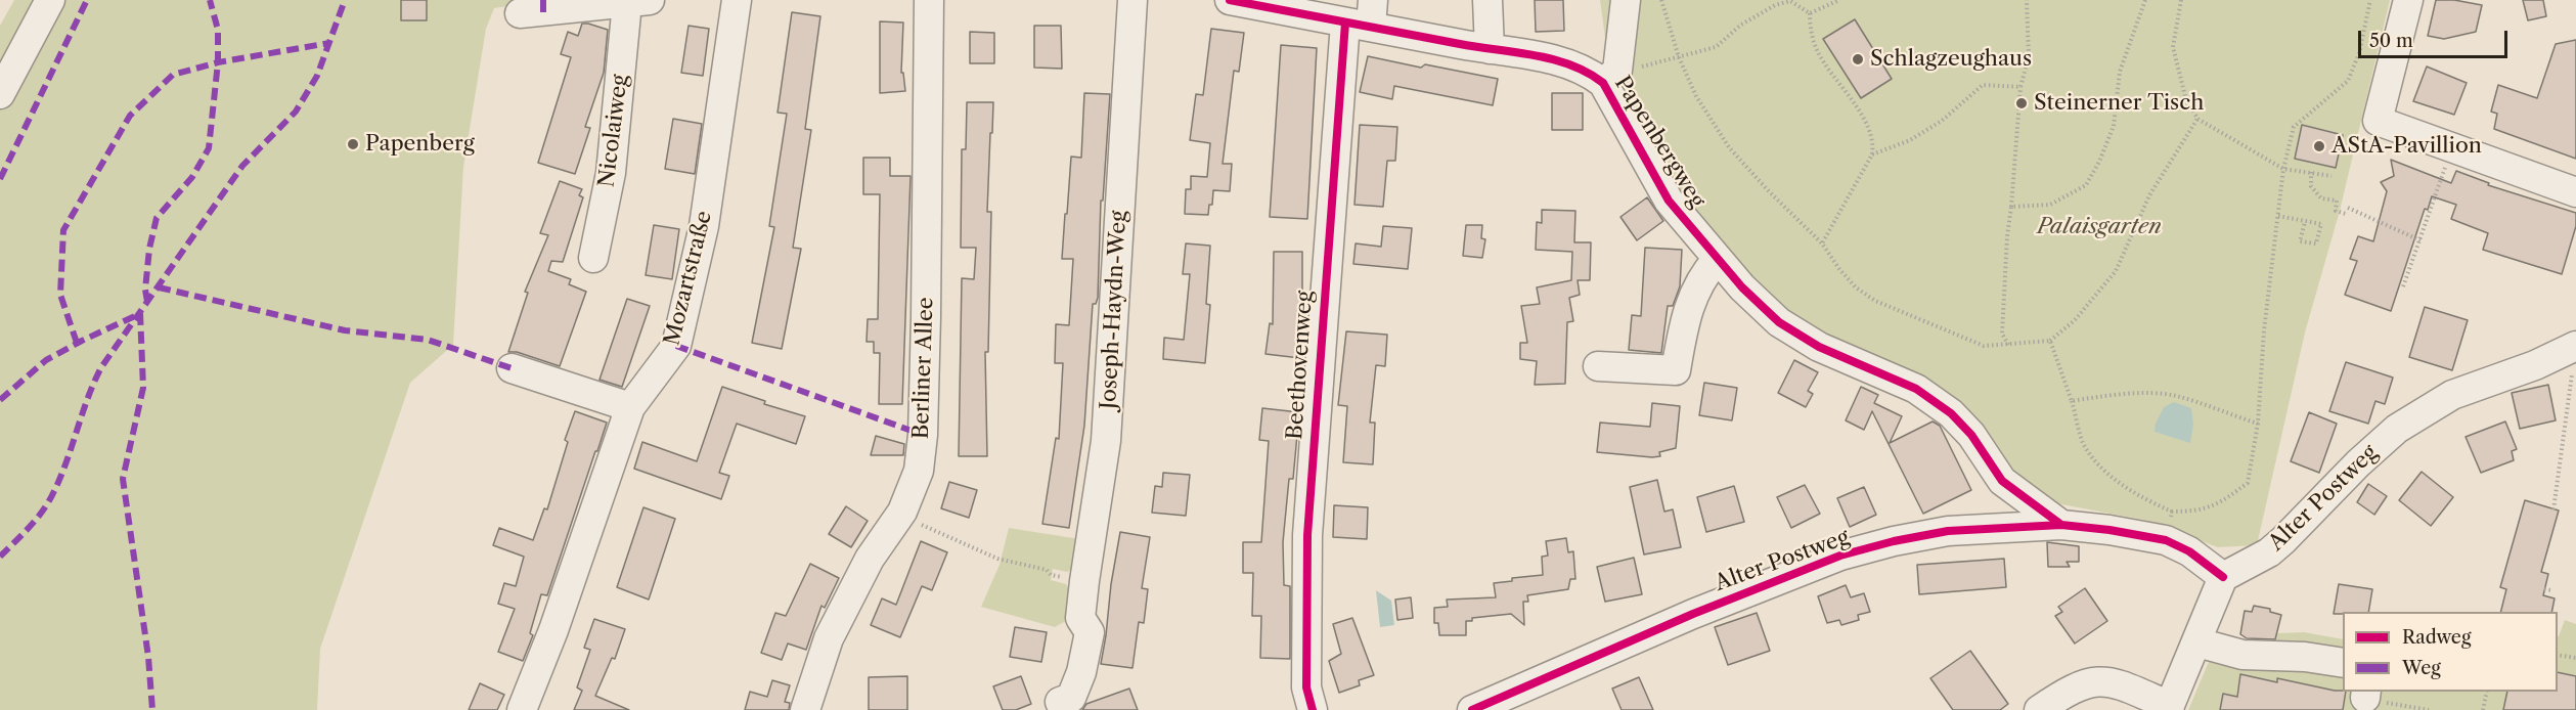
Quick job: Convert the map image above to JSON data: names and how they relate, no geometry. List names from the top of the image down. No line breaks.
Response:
{"streets":{"street":["Nicolaiweg","Papenbergweg","Mozartstraße","Joseph-Haydn-Weg","Beethovenweg","Berliner Allee","Alter Postweg"]},"crossings":[["Papenbergweg","Beethovenweg"],["Papenbergweg","Alter Postweg"]],"parks":["Palaisgarten"],"places":["Schlagzeughaus","Steinerner Tisch","Papenberg","AStA-Pavillion"],"legend":["Radweg","Weg"],"scale_bar":"50 m"}
